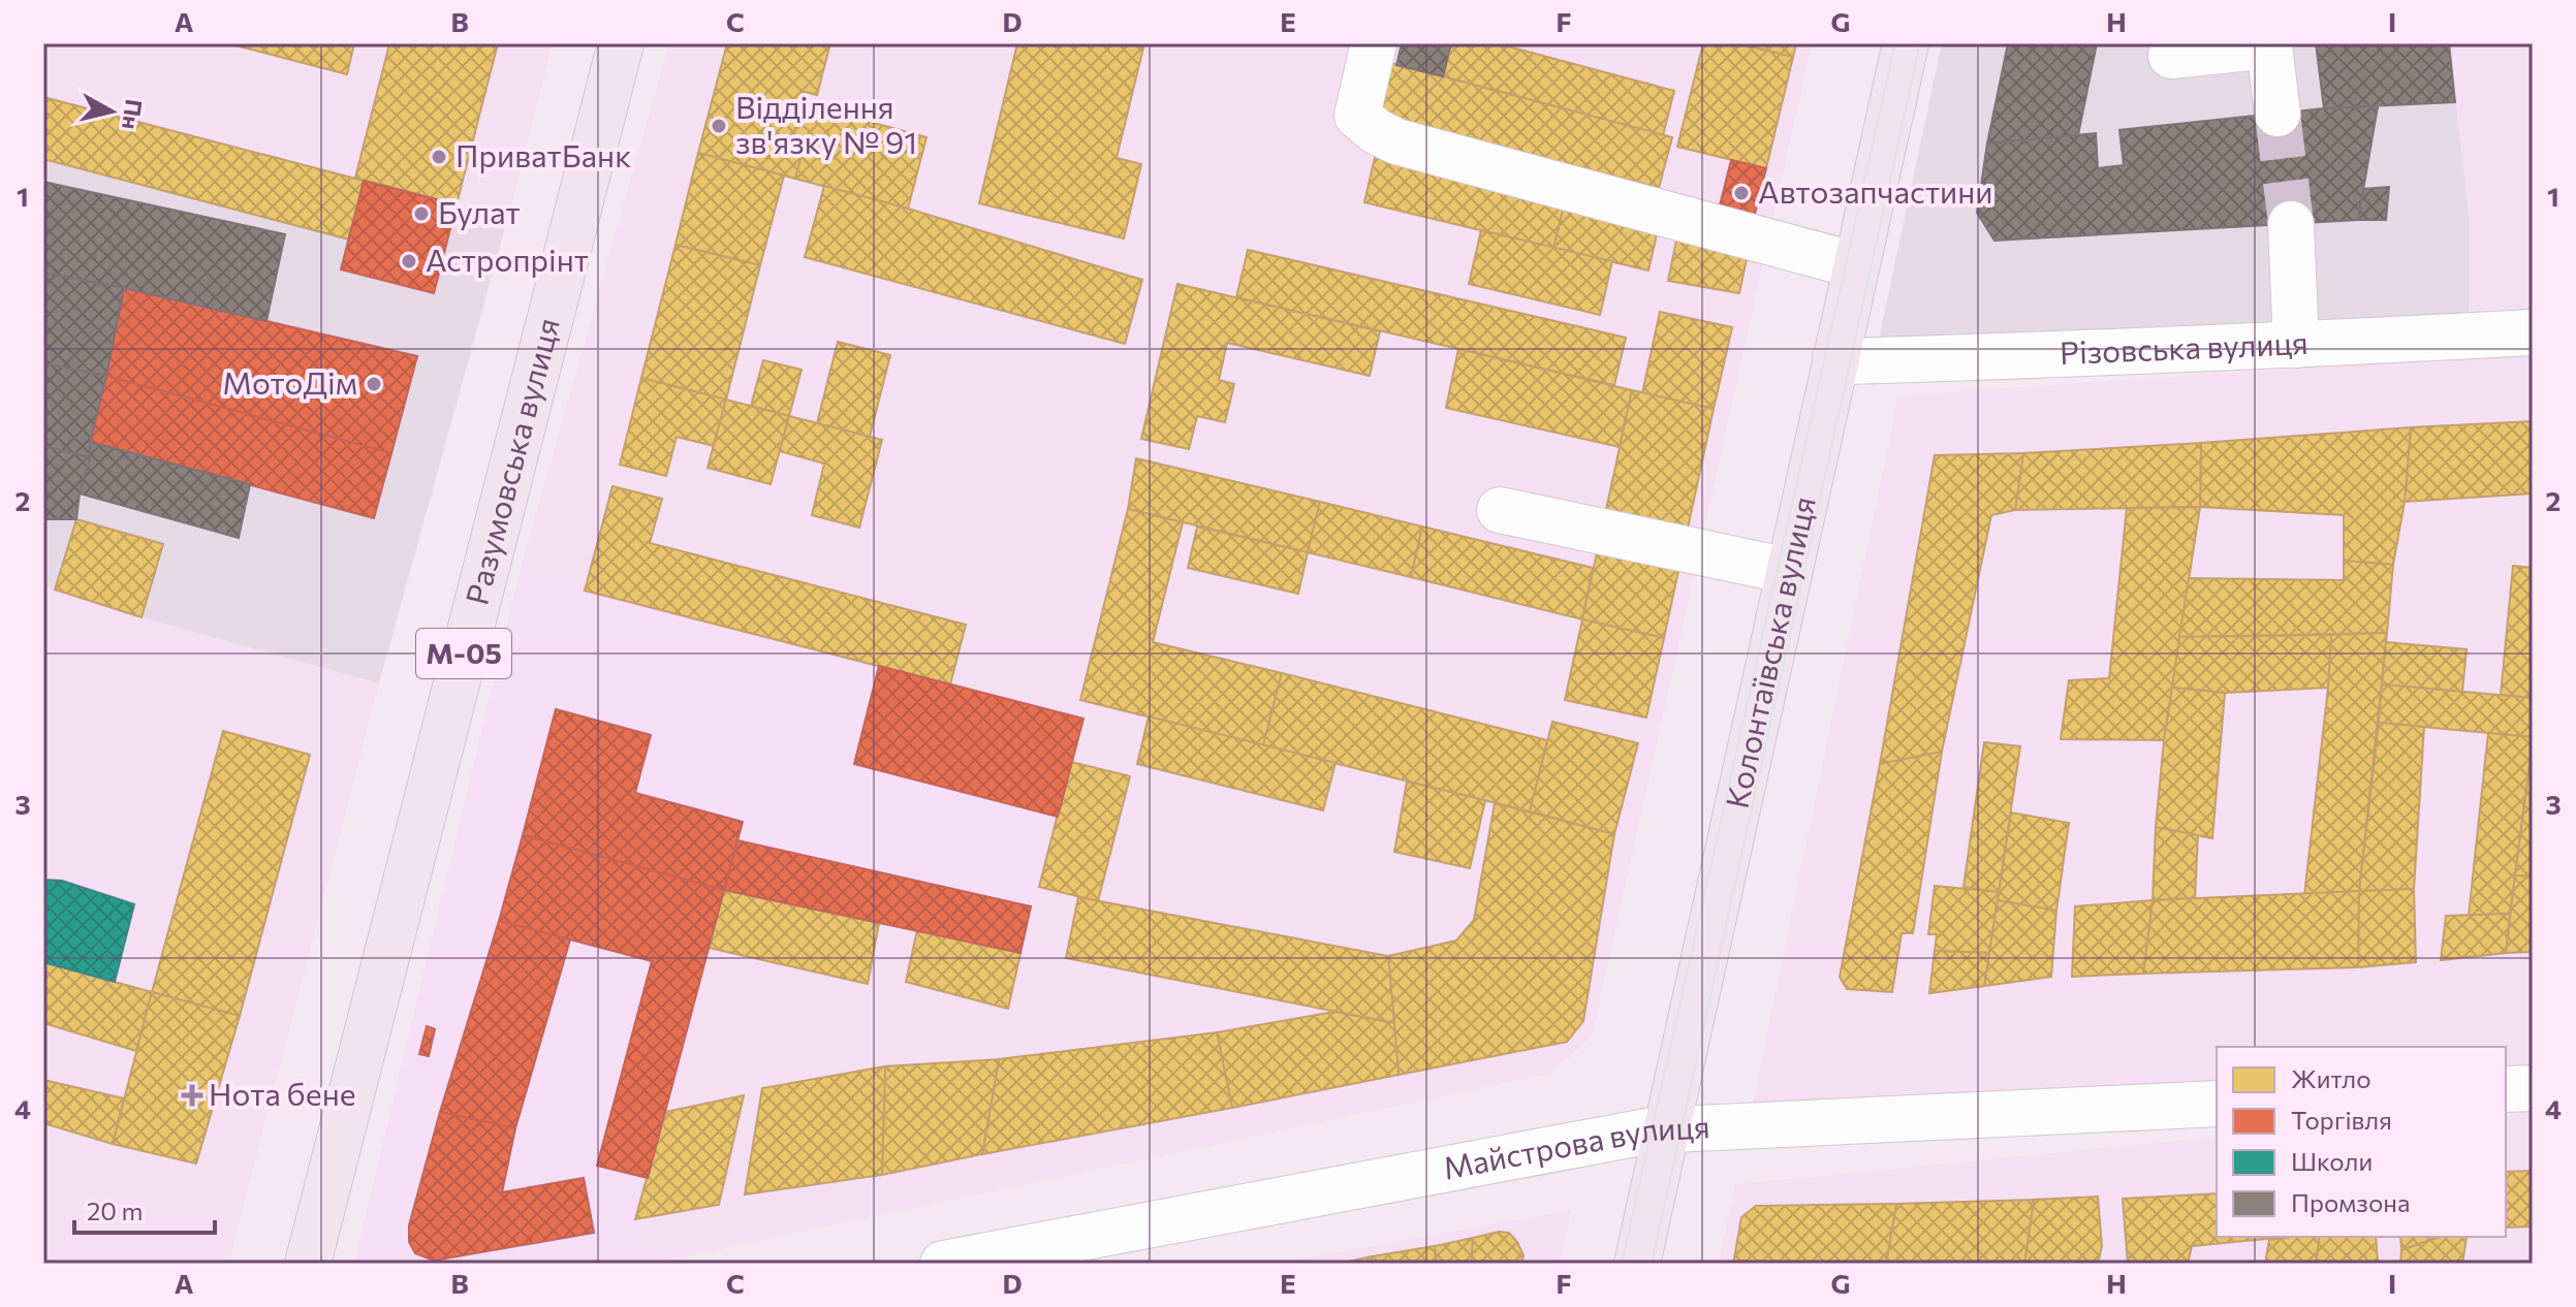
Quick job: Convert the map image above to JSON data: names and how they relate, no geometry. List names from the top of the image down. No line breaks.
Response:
{"streets":{"main road":["Разумовська вулиця","М-05","Колонтаївська вулиця"],"street":["Різовська вулиця","Майстрова вулиця"]},"crossings":[["Різовська вулиця","Колонтаївська вулиця"],["Колонтаївська вулиця","Майстрова вулиця"]],"places":{"other":["Відділення зв'язку № 91","ПриватБанк","Автозапчастини","Булат","Астропрінт","МотоДім"],"health":["Нота бене"]},"legend":["Житло","Торгівля","Школи","Промзона"],"scale_bar":"20 m","north":"right","grid":{"columns":["A","B","C","D","E","F","G","H","I"],"rows":["1","2","3","4"]}}
